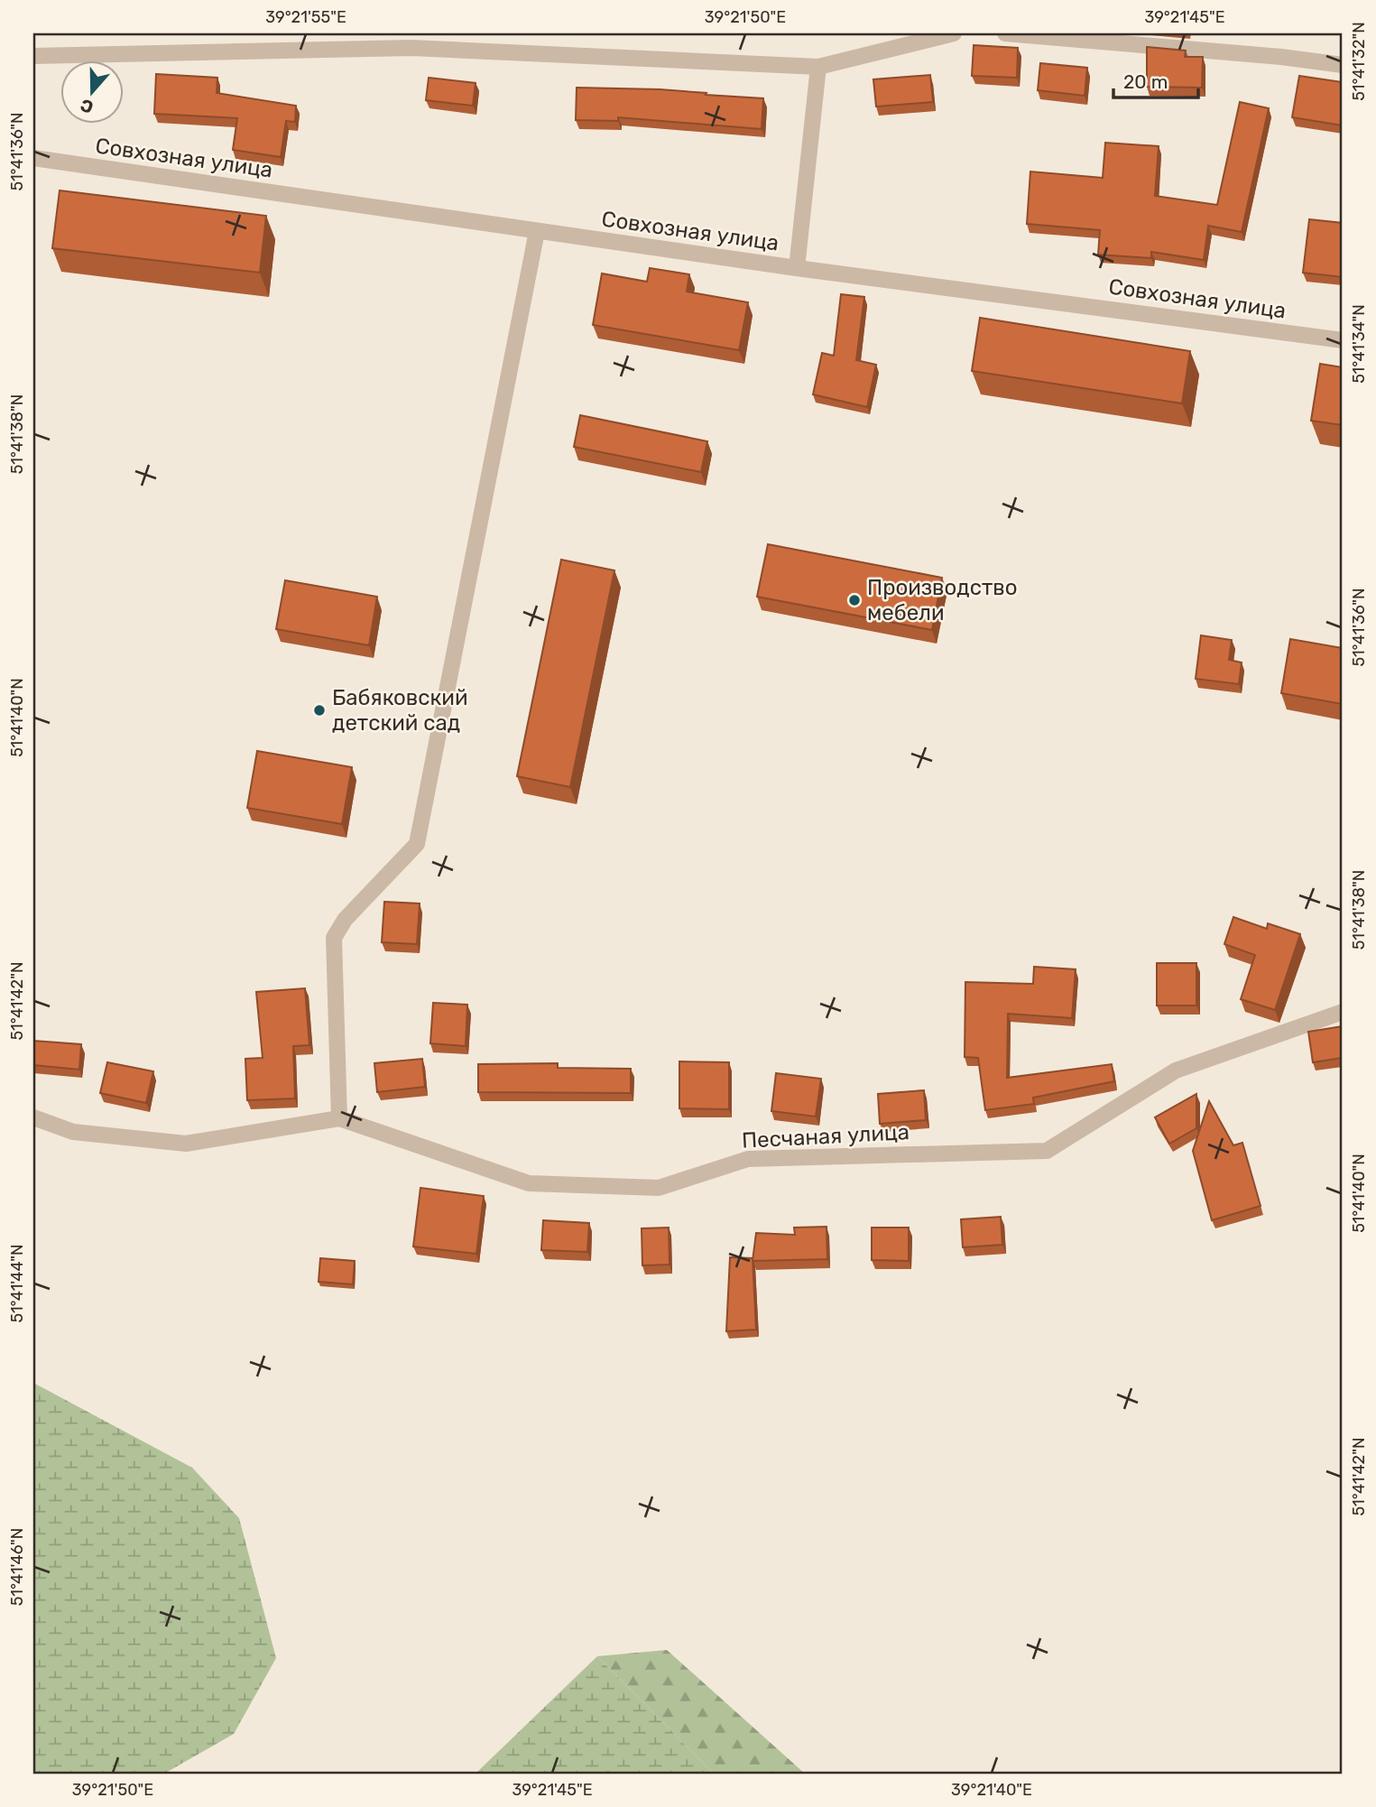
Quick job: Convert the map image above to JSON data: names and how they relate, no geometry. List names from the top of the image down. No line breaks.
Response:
{"streets":{"street":["Совхозная улица","Песчаная улица"]},"places":["Производство мебели","Бабяковский детский сад"],"scale_bar":"20 m","north":"bottom","coordinates":["39°21'55\"E","39°21'50\"E","39°21'45\"E","51°41'32\"N","51°41'36\"N","51°41'34\"N","51°41'38\"N","51°41'40\"N","51°41'42\"N","51°41'44\"N","51°41'46\"N","39°21'40\"E"]}
